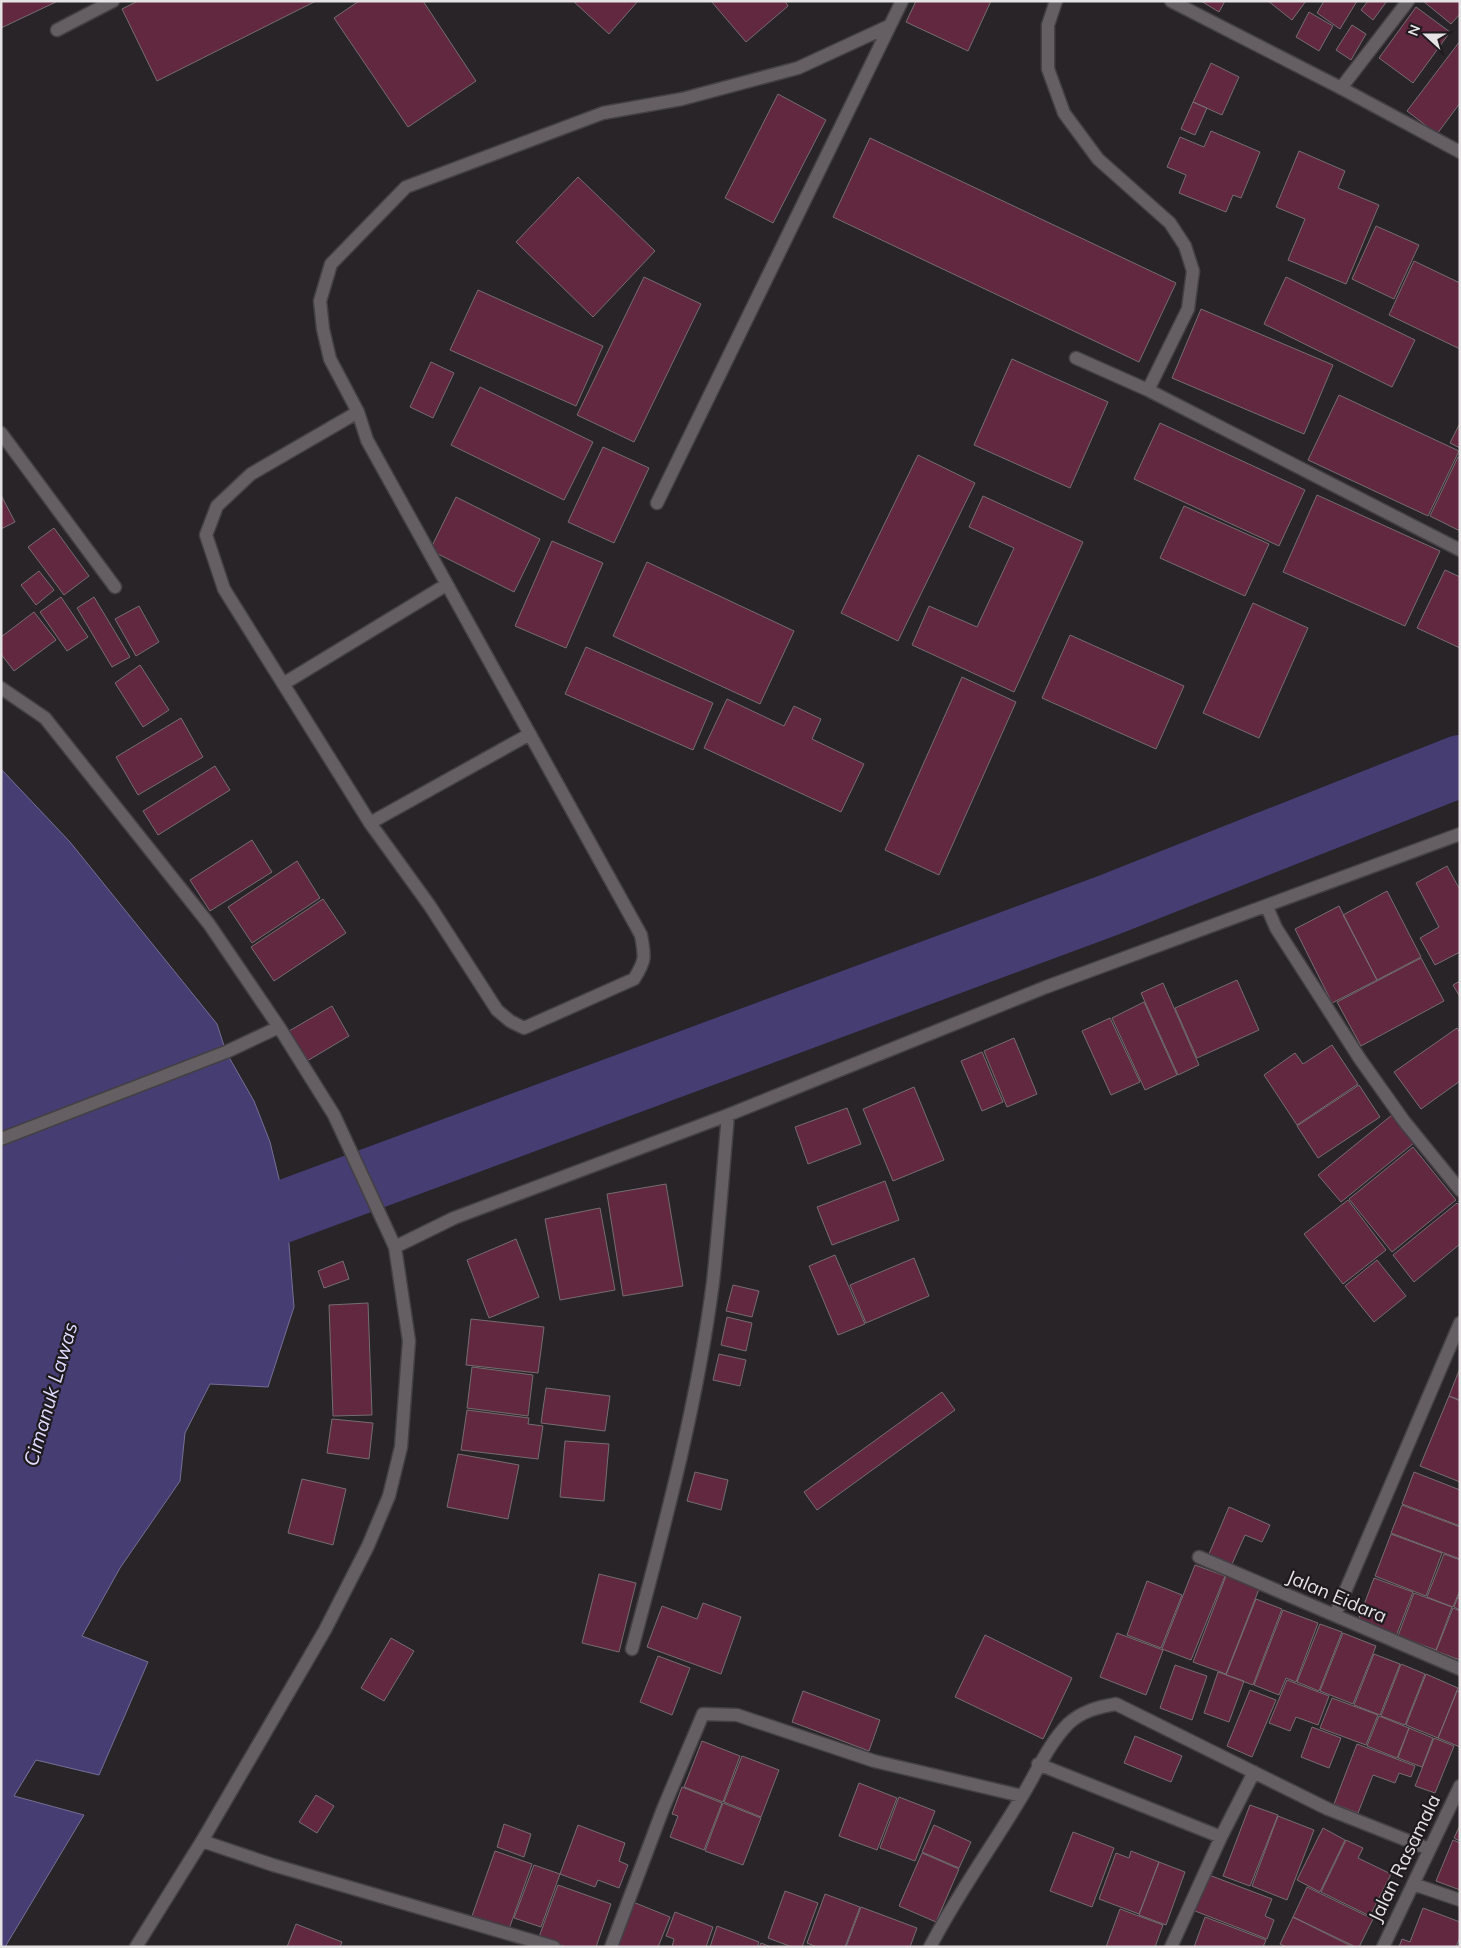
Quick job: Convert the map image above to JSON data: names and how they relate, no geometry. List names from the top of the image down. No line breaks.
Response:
{"streets":{"street":["Jalan Eidara","Jalan Rasamala"]},"water":["Cimanuk Lawas"],"north":"left"}
